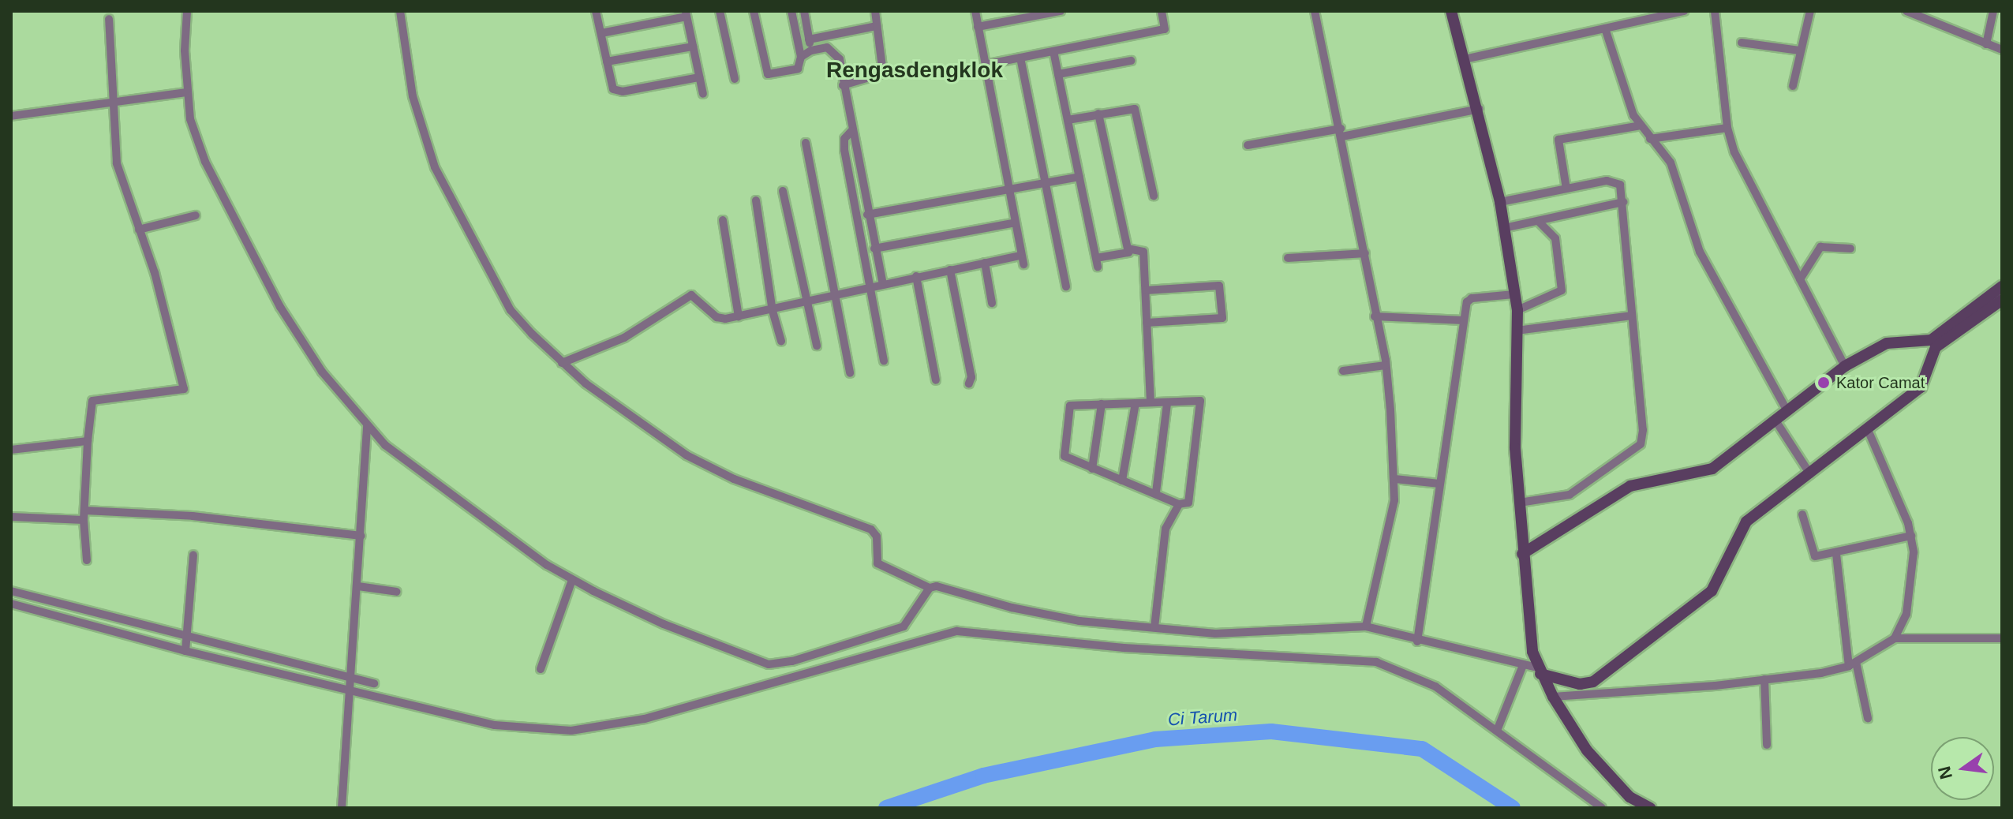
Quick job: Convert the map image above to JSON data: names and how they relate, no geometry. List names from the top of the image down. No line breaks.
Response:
{"districts":["Rengasdengklok"],"water":["Ci Tarum"],"places":["Kator Camat"],"north":"left"}
